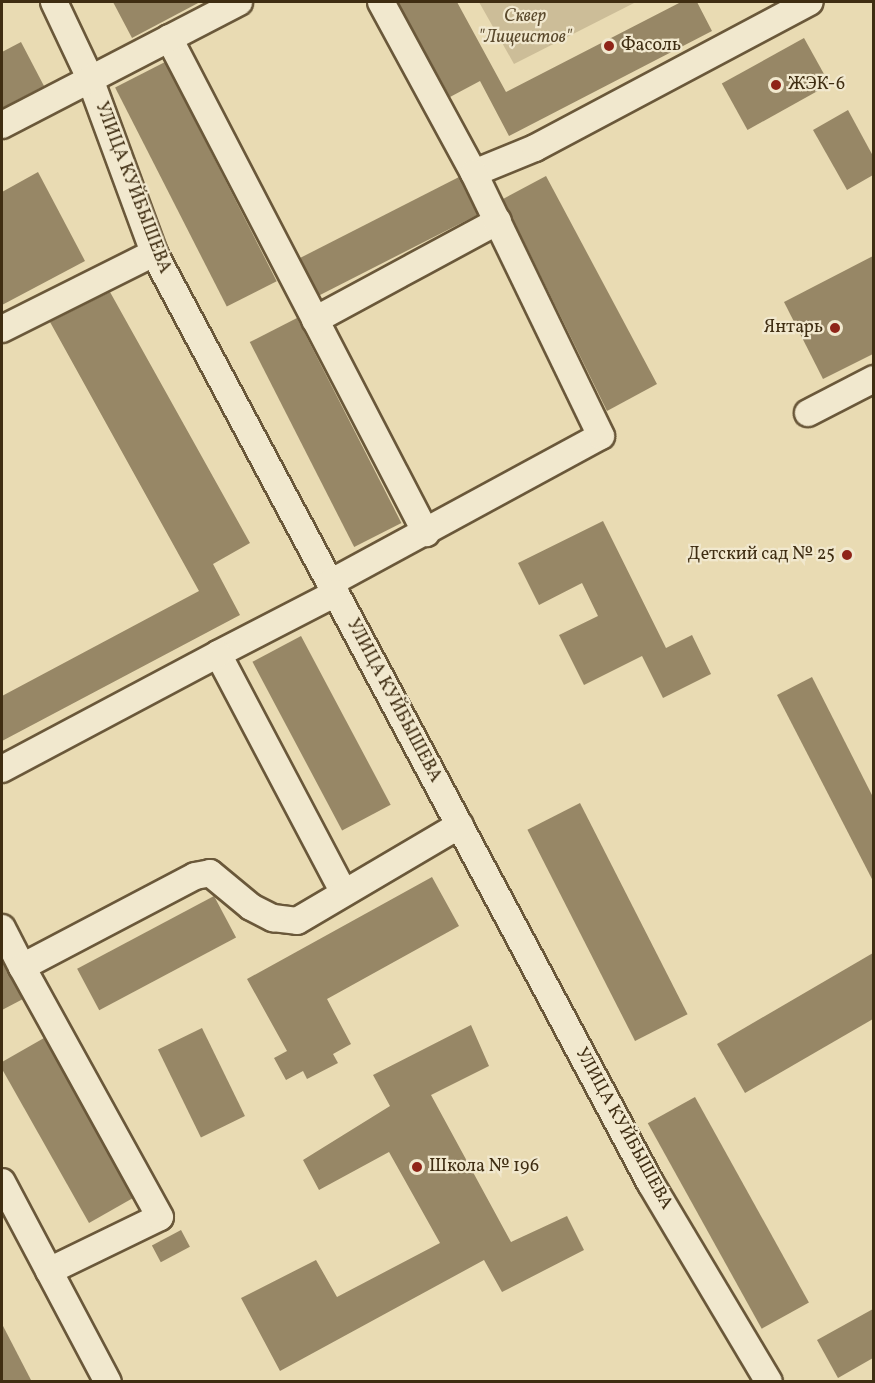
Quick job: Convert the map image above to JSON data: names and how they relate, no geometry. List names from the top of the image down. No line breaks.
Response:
{"streets":{"street":["УЛИЦА КУЙБЫШЕВА"]},"parks":["Сквер \"Лицеистов\""],"places":["Фасоль","ЖЭК-6","Янтарь","Детский сад № 25","Школа № 196"]}
